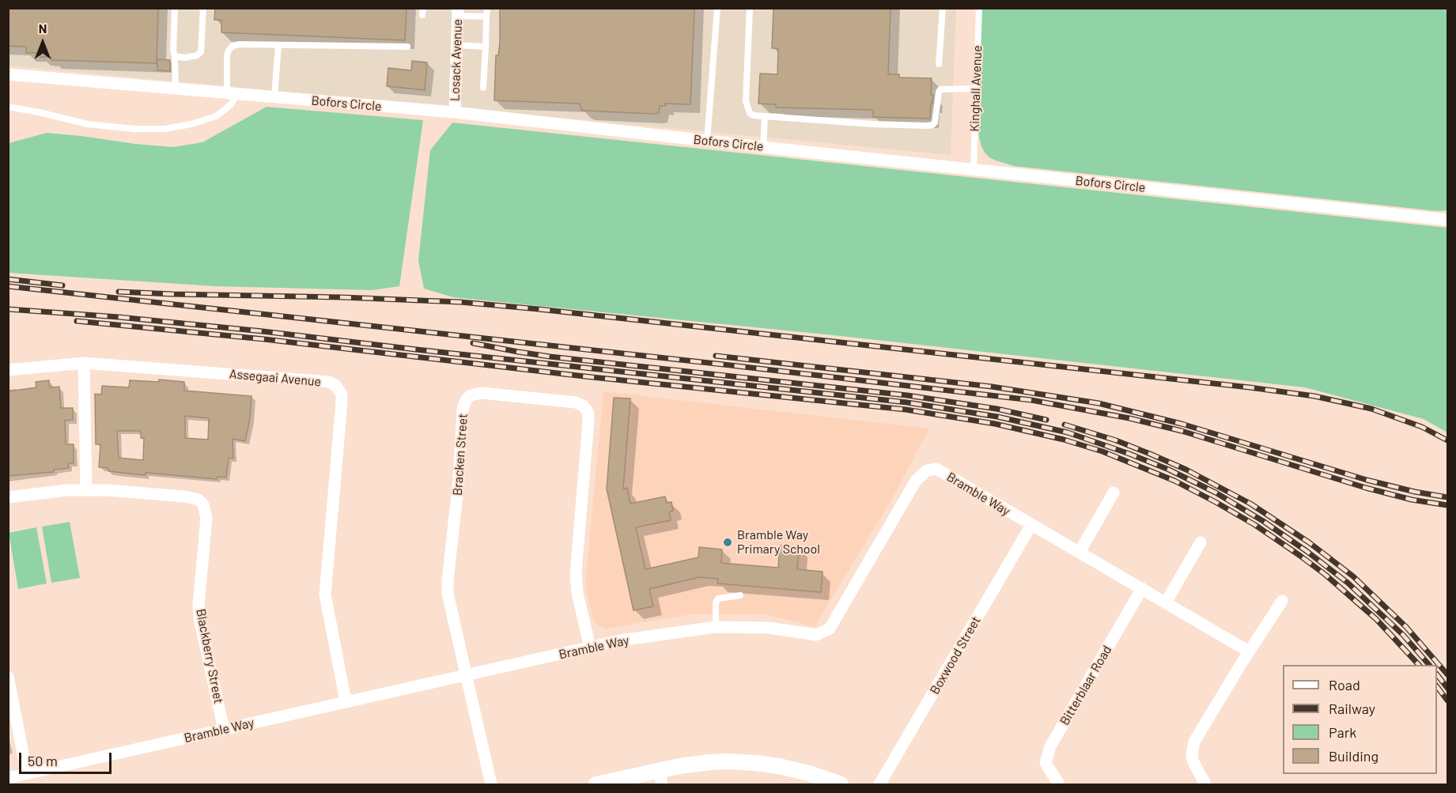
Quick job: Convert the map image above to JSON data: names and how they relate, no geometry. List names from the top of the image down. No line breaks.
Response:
{"streets":{"street":["Losack Avenue","Bofors Circle","Assegaai Avenue","Bracken Street","Bramble Way","Boxwood Street","Blackberry Street","Bitterblaar Road"],"lane":["Kinghall Avenue"]},"crossings":[["Losack Avenue","Bofors Circle"],["Kinghall Avenue","Bofors Circle"],["Assegaai Avenue","Bramble Way"],["Bracken Street","Bramble Way"],["Bramble Way","Boxwood Street"],["Bramble Way","Blackberry Street"],["Bramble Way","Bitterblaar Road"]],"places":["Bramble Way Primary School"],"legend":["Road","Railway","Park","Building"],"scale_bar":"50 m","north":"top"}
